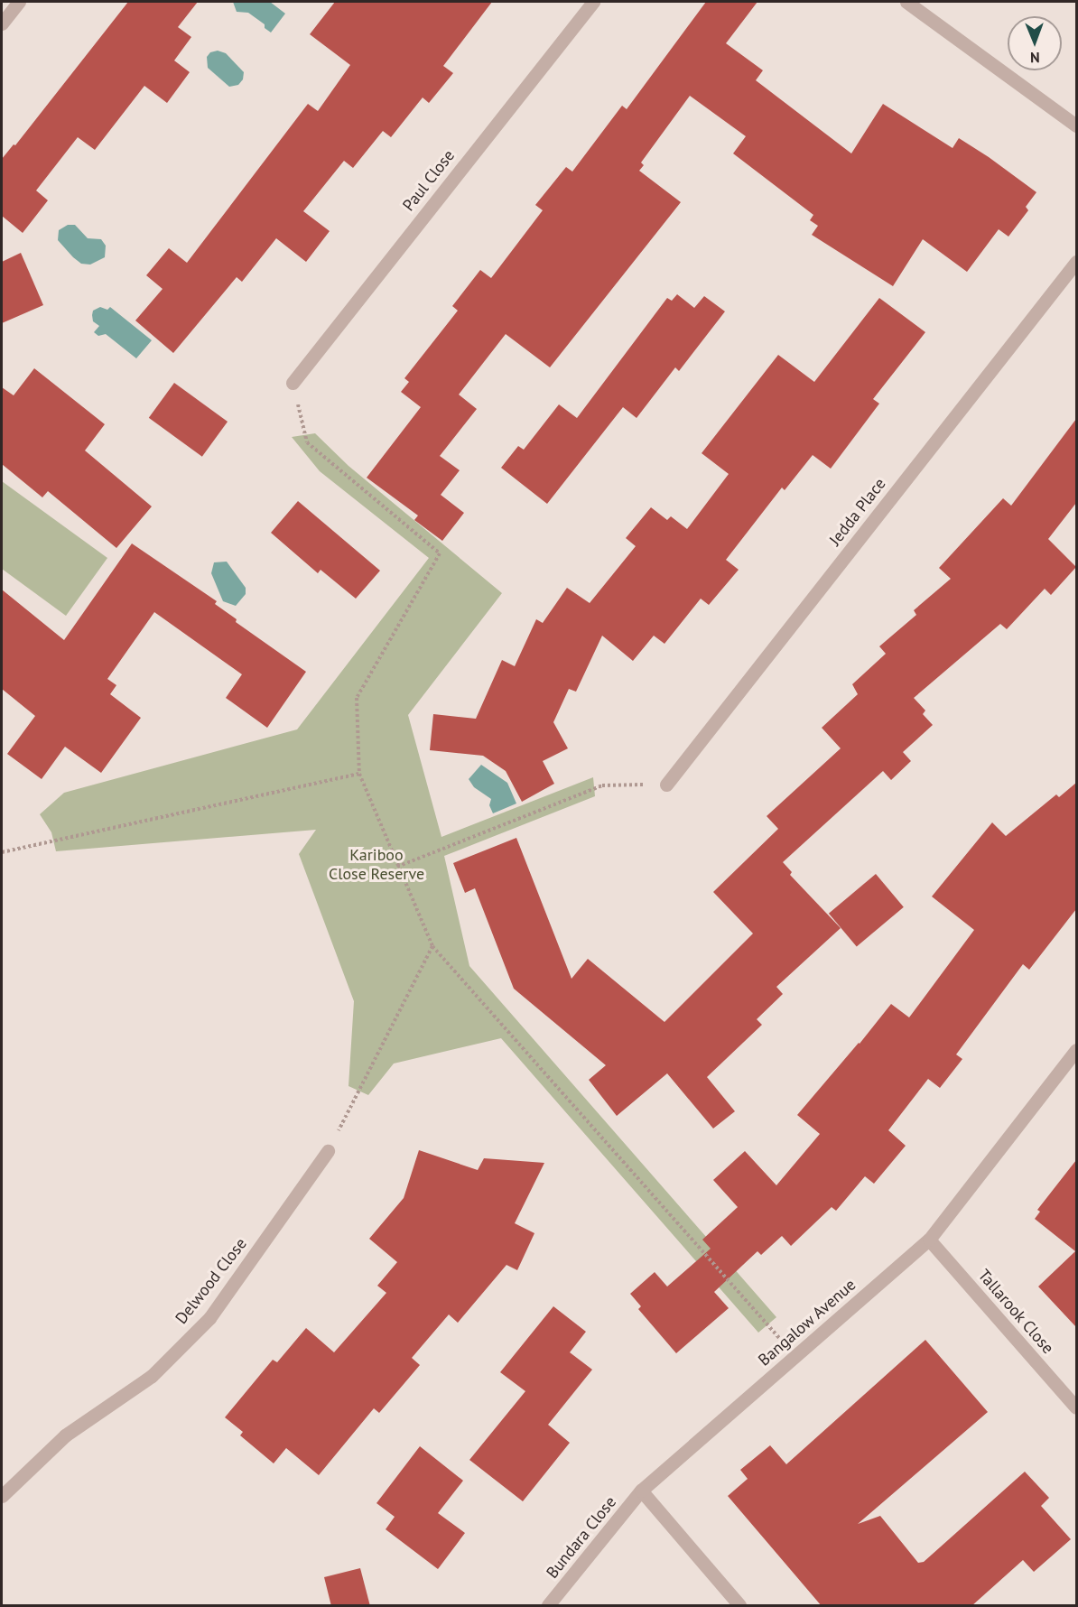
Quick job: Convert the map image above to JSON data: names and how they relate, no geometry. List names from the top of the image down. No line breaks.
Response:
{"streets":{"street":["Paul Close","Jedda Place","Delwood Close","Tallarook Close","Bangalow Avenue","Bundara Close"]},"crossings":[["Tallarook Close","Bangalow Avenue"],["Bangalow Avenue","Bundara Close"]],"parks":["Kariboo Close Reserve"],"north":"bottom"}
